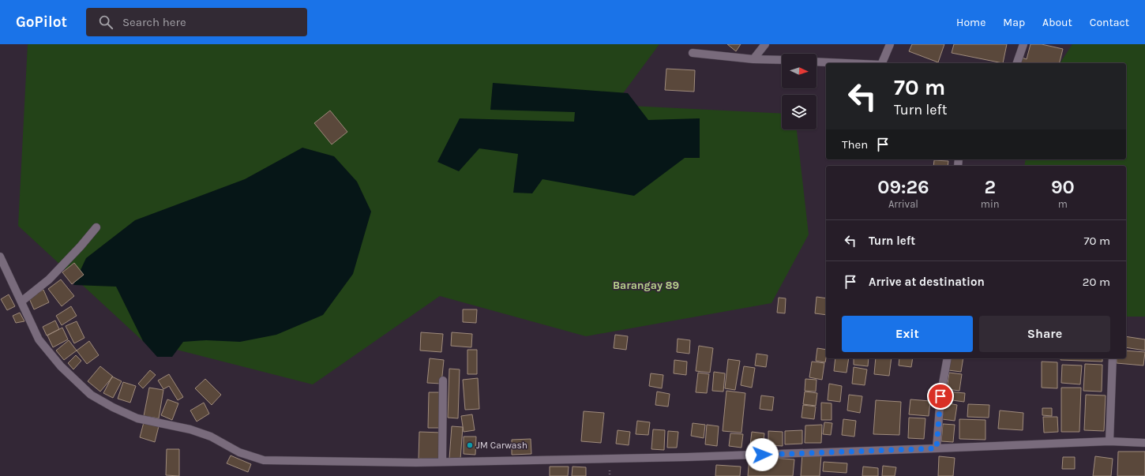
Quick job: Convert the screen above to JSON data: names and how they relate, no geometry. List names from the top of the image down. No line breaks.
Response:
{"districts":["Barangay 89"],"places":["JM Carwash"],"north":"right","page":{"header":"GoPilot","search":"Search here","nav":["Home","Map","About","Contact"],"turn":["70 m","Turn left"],"then":"Then","eta":["09:26","Arrival","2","min","90","m"],"list":[{"name":"Turn left","value":"70 m"},{"name":"Arrive at destination","value":"20 m"}],"buttons":["Exit","Share"]}}
